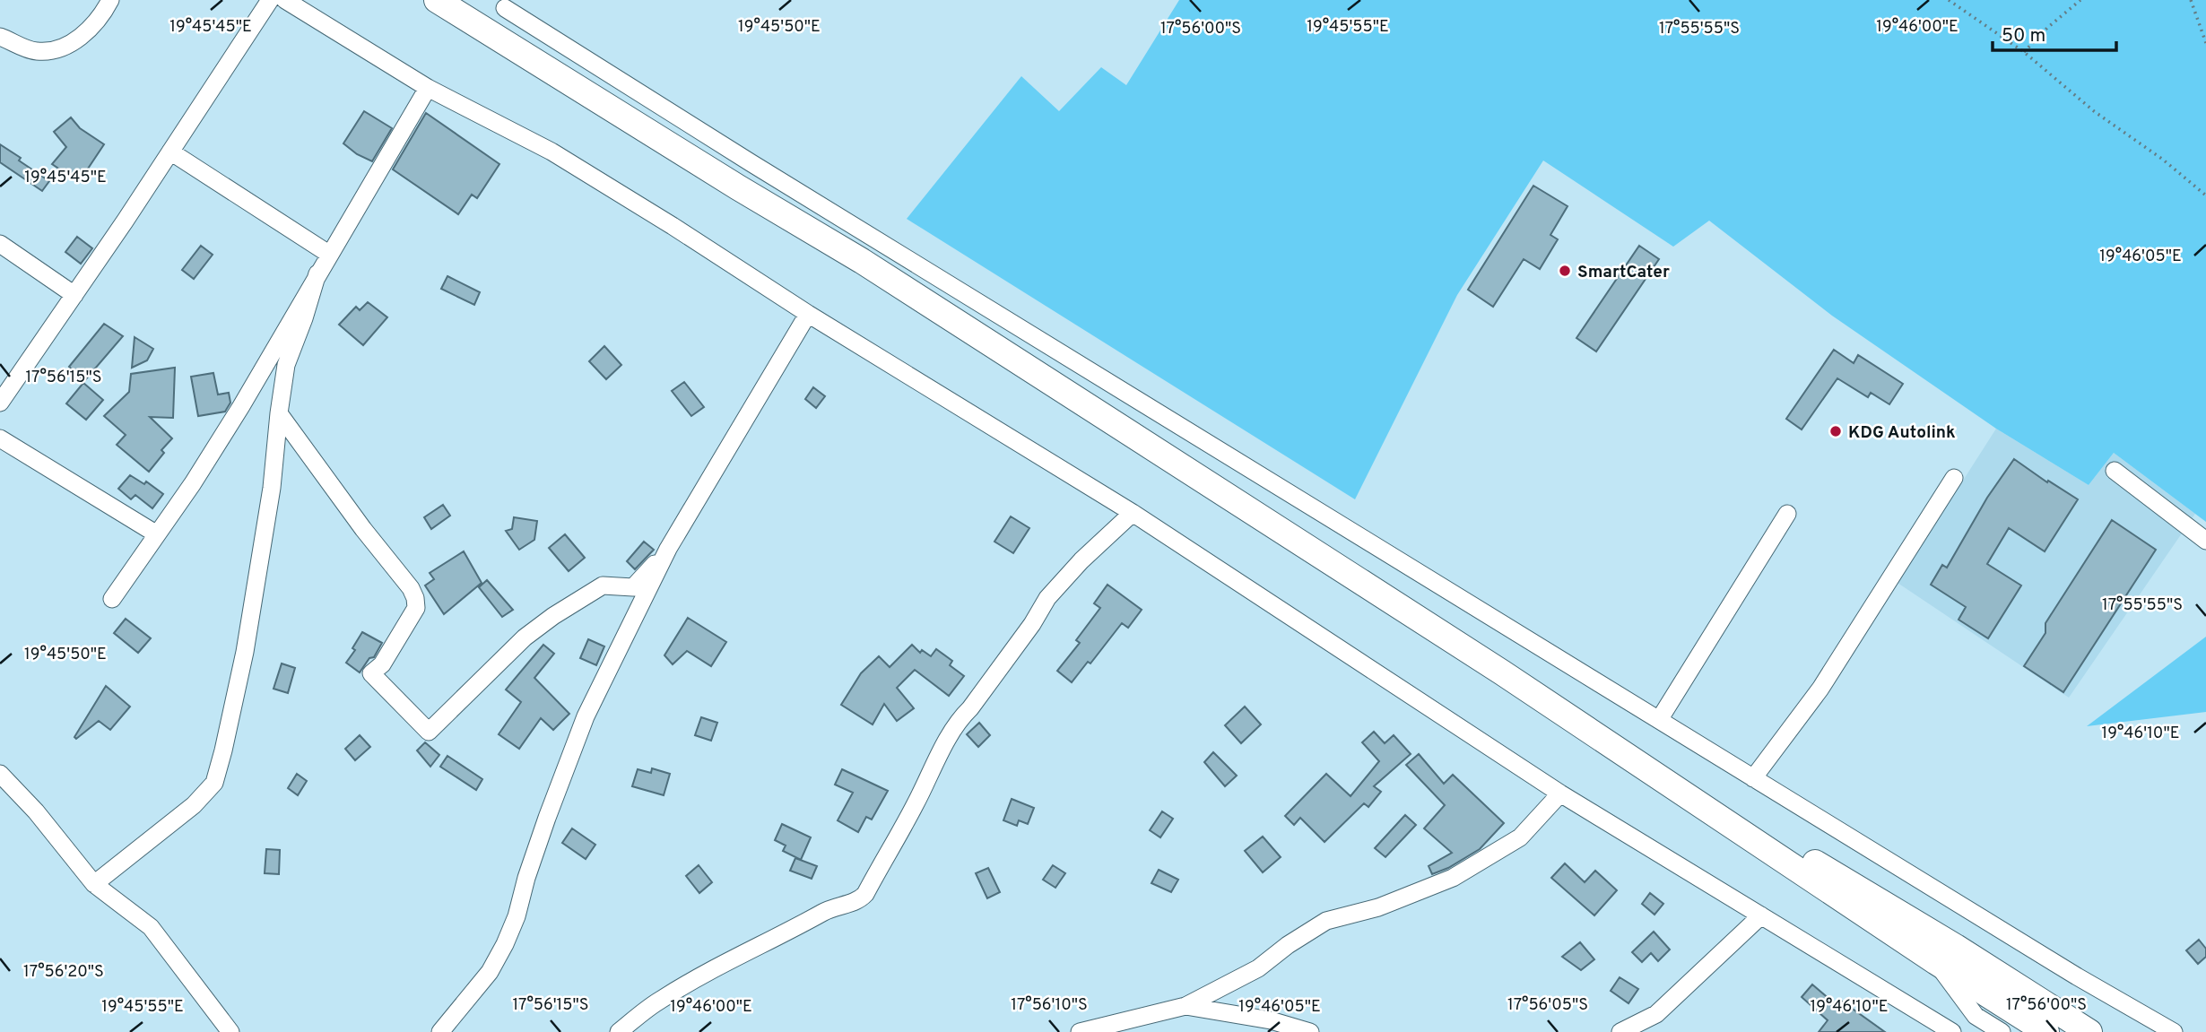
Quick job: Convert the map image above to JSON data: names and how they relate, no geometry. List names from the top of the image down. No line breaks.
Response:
{"places":["SmartCater","KDG Autolink"],"scale_bar":"50 m","coordinates":["19°45'45\"E","19°45'55\"E","19°46'00\"E","19°45'50\"E","17°56'00\"S","17°55'55\"S","19°46'05\"E","17°56'15\"S","19°46'10\"E","17°56'20\"S","17°56'10\"S","17°56'05\"S"]}
